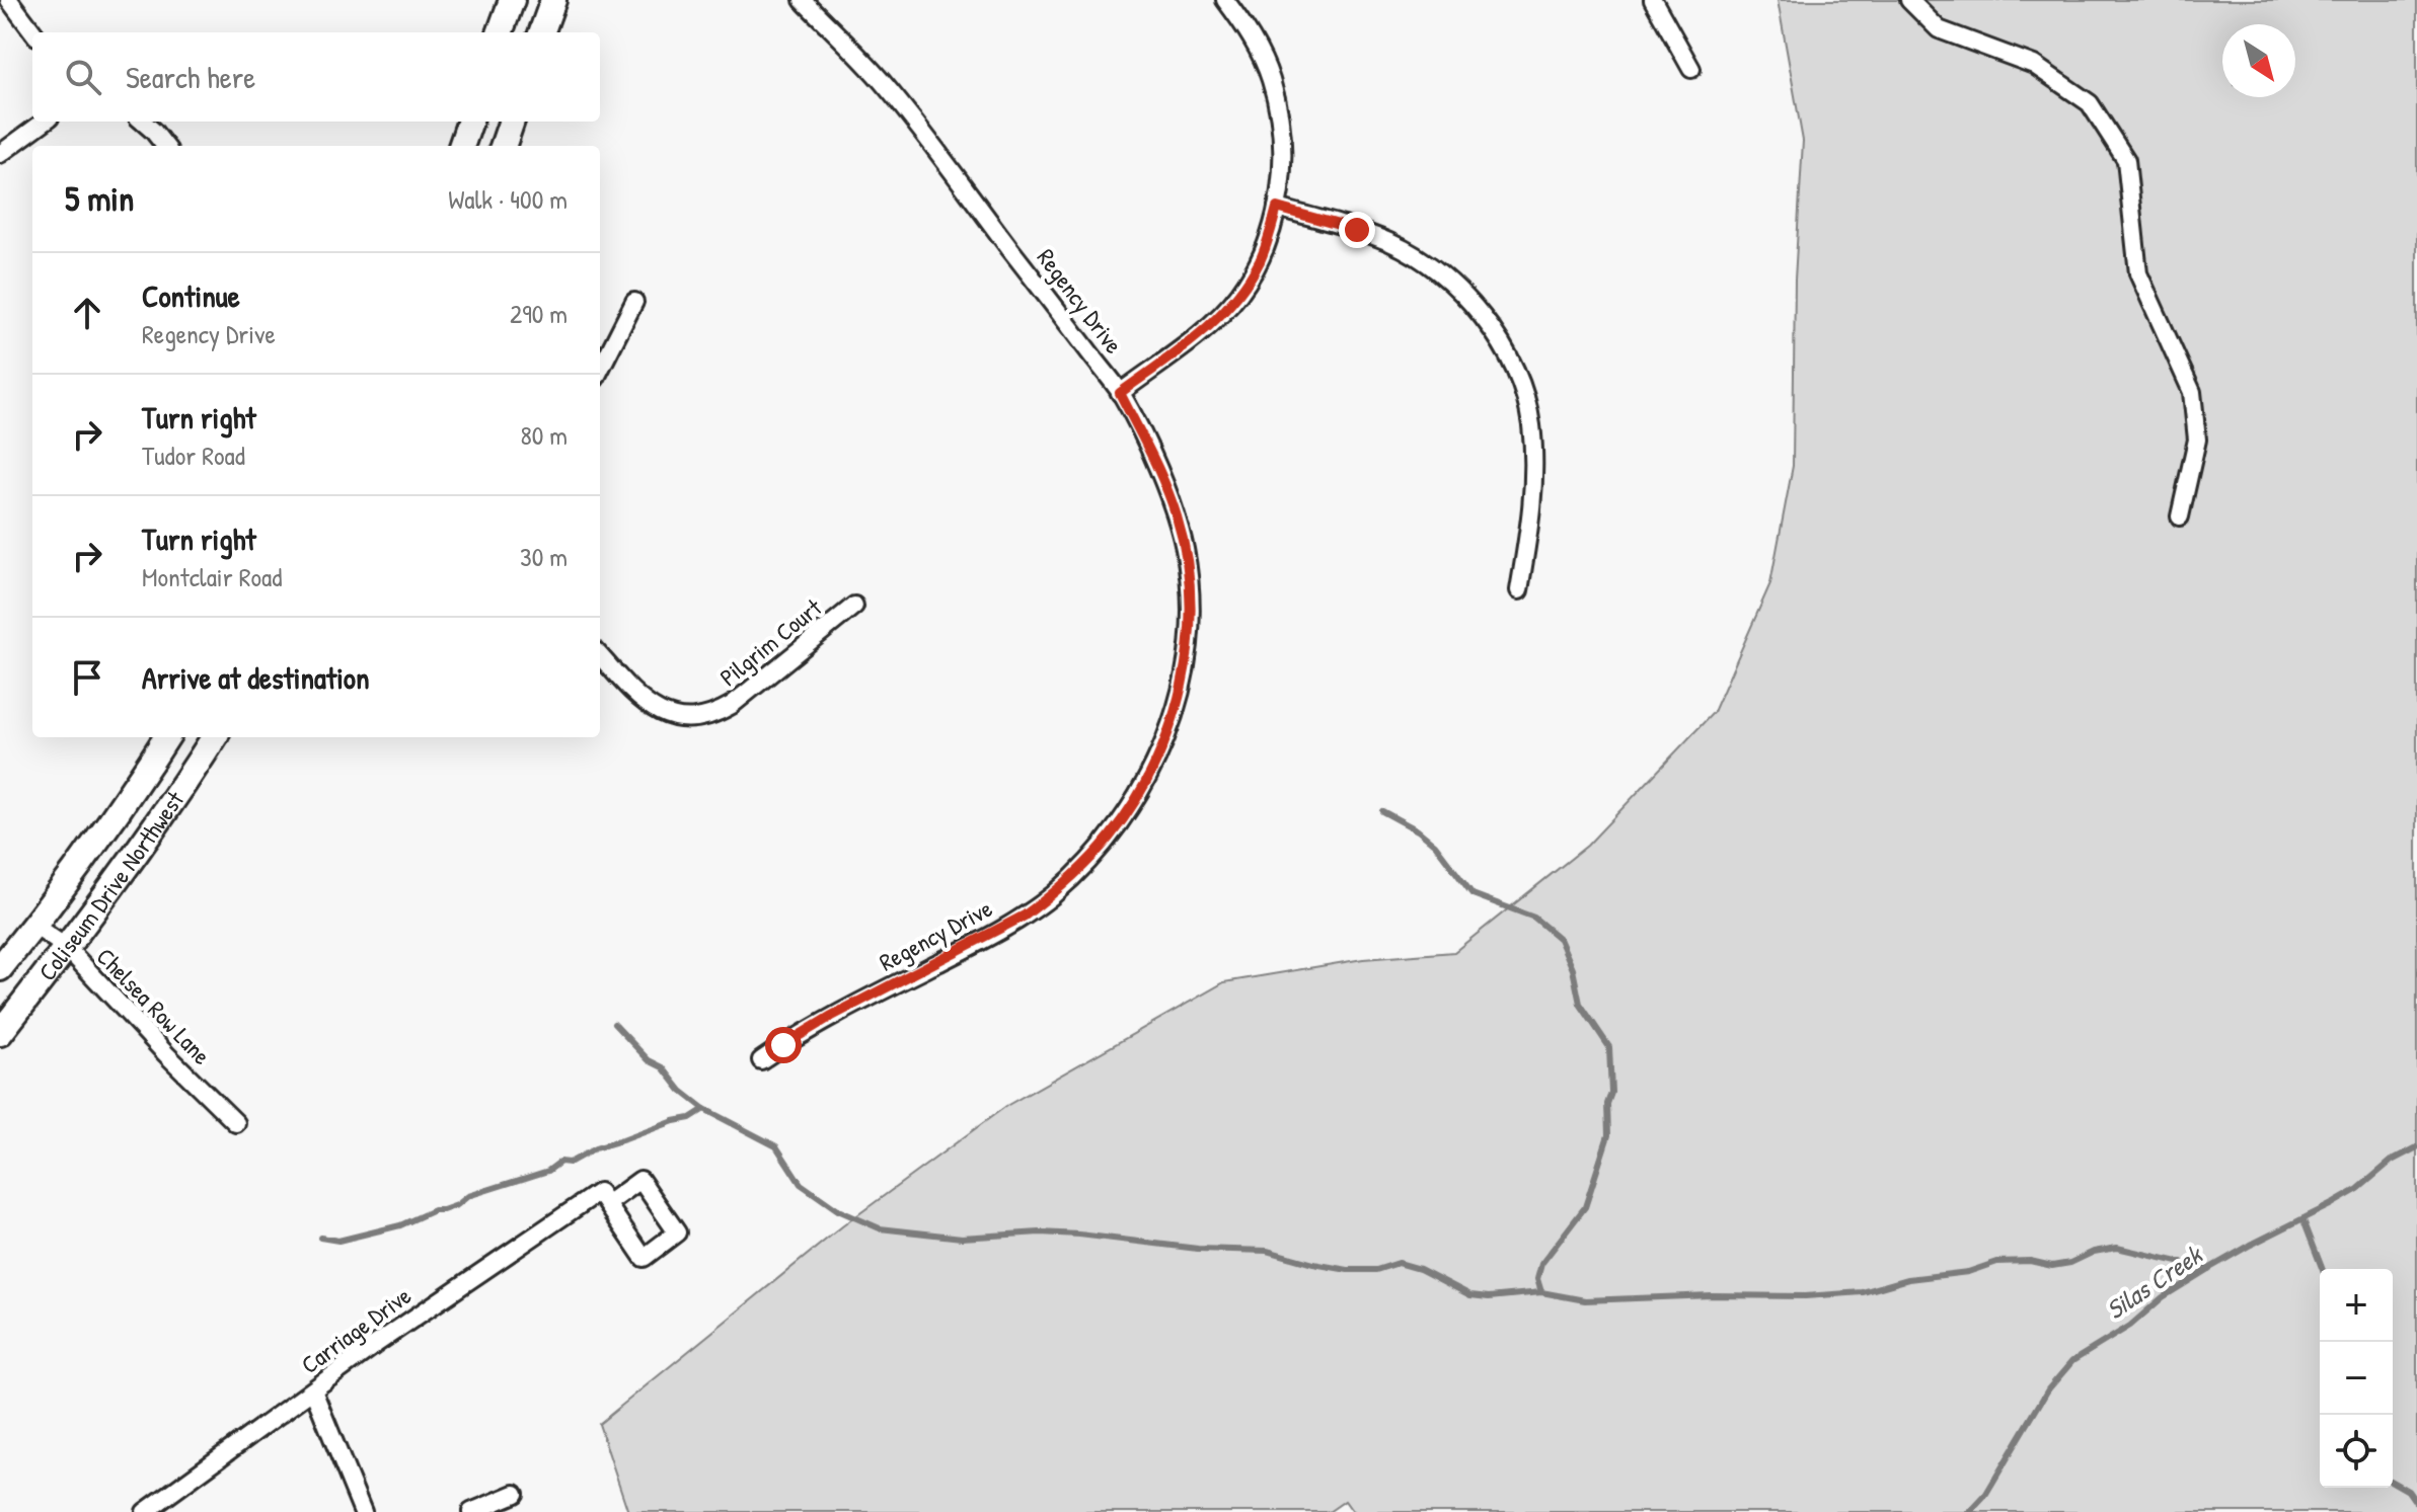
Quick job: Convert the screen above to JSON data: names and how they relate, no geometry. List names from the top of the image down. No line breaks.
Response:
{"streets":{"main road":["Coliseum Drive Northwest"],"street":["Regency Drive","Pilgrim Court","Chelsea Row Lane","Carriage Drive"]},"crossings":[["Coliseum Drive Northwest","Chelsea Row Lane"]],"water":["Silas Creek"],"north":"bottom right","page":{"search":"Search here","heading":["5 min","Walk · 400 m"],"list":[["Continue","Regency Drive","290 m"],["Turn right","Tudor Road","80 m"],["Turn right","Montclair Road","30 m"],"Arrive at destination"],"map_buttons":["+","−"]}}
